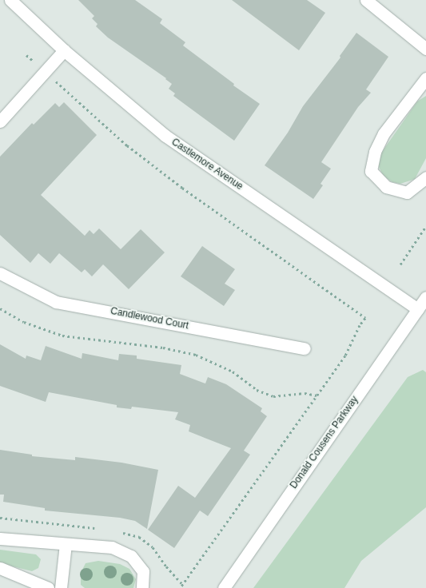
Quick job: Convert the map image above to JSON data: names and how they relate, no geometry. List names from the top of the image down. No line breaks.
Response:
{"streets":{"street":["Castlemore Avenue","Candlewood Court","Donald Cousens Parkway"]},"crossings":[["Castlemore Avenue","Donald Cousens Parkway"]]}
